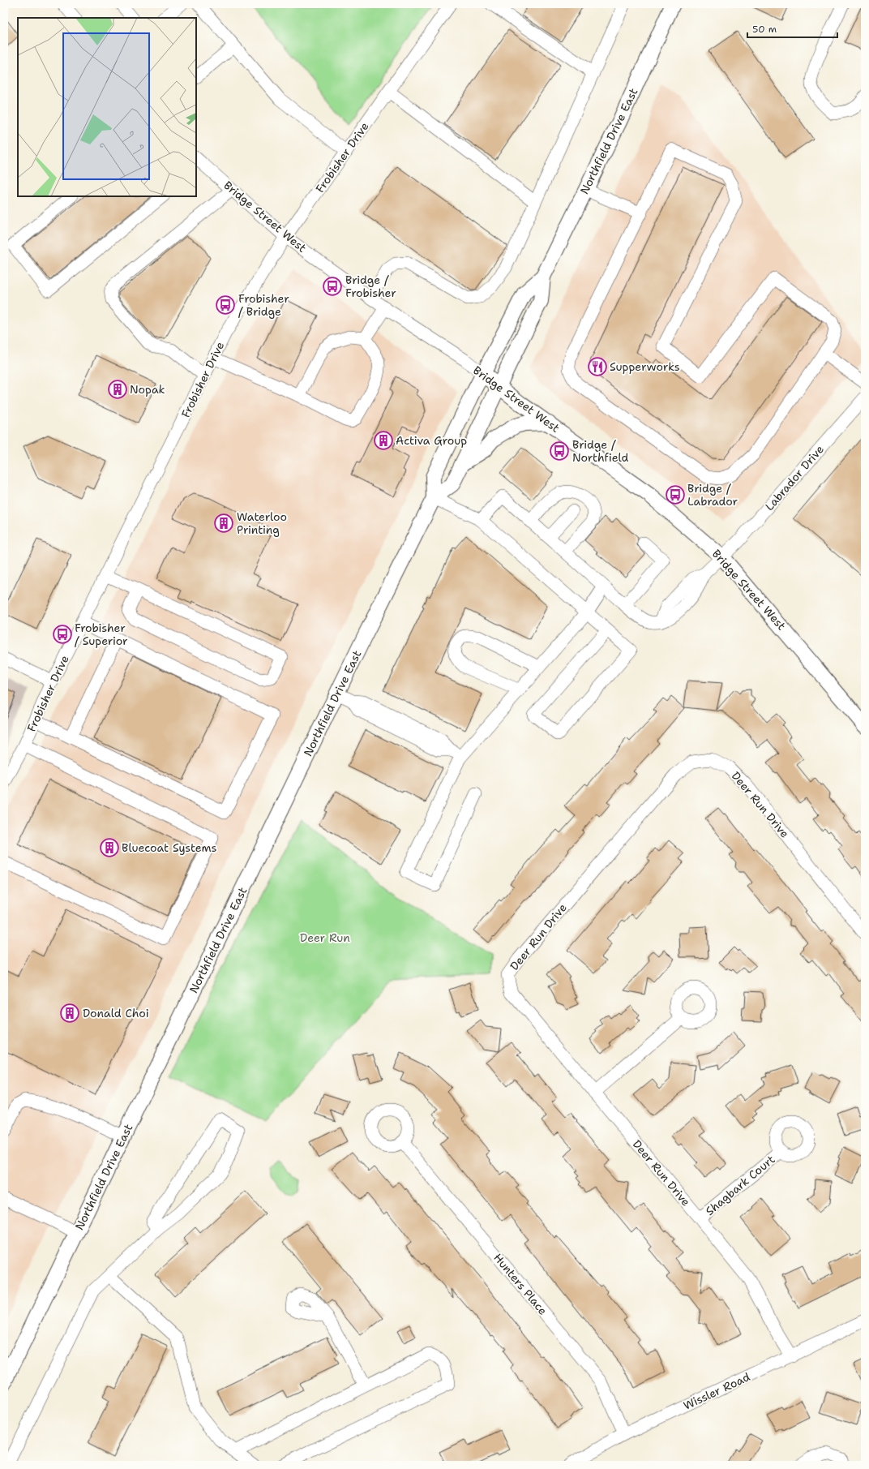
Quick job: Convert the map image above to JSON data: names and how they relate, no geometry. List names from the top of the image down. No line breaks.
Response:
{"streets":{"main road":["Northfield Drive East","Bridge Street West"],"street":["Frobisher Drive","Labrador Drive","Deer Run Drive","Shagbark Court","Hunters Place","Wissler Road"]},"crossings":[["Northfield Drive East","Bridge Street West"],["Frobisher Drive","Bridge Street West"],["Bridge Street West","Labrador Drive"],["Deer Run Drive","Shagbark Court"],["Deer Run Drive","Wissler Road"],["Hunters Place","Wissler Road"]],"parks":["Deer Run"],"places":{"bus stop":["Bridge / Frobisher","Frobisher / Bridge","Bridge / Northfield","Bridge / Labrador","Frobisher / Superior"],"restaurant":["Supperworks"],"building":["Nopak","Activa Group","Waterloo Printing","Bluecoat Systems","Donald Choi"]},"scale_bar":"50 m"}
